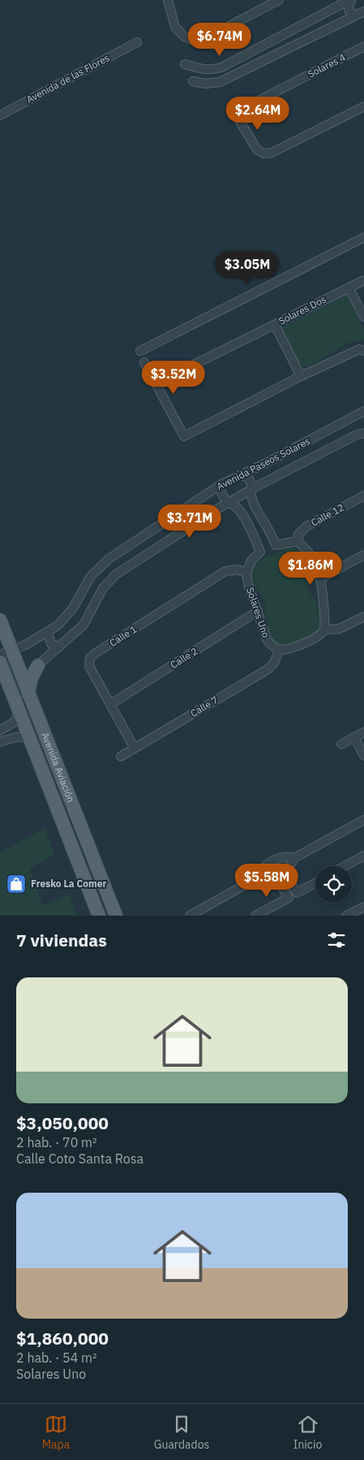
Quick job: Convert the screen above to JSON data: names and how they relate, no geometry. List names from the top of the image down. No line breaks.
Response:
{"streets":{"main road":["Avenida Aviación"],"street":["Solares 4","Avenida de las Flores","Solares Dos","Avenida Paseos Solares","Calle 12","Solares Uno","Calle 1","Calle 2","Calle 7"]},"crossings":[["Avenida Paseos Solares","Solares Uno"],["Avenida Paseos Solares","Avenida Aviación"],["Solares Uno","Calle 1"],["Solares Uno","Calle 2"],["Solares Uno","Calle 7"],["Calle 1","Calle 2"],["Calle 1","Calle 7"]],"places":{"shop":["Fresko La Comer"]},"page":{"price":["$6.74M","$2.64M","$3.05M","$3.52M","$3.71M","$1.86M","$5.58M"],"heading":"7 viviendas","list":[{"name":"$3,050,000","note":"2 hab. · 70 m² · Calle Coto Santa Rosa"},{"name":"$1,860,000","note":"2 hab. · 54 m² · Solares Uno"}],"tabs":["Mapa","Guardados","Inicio"]}}
